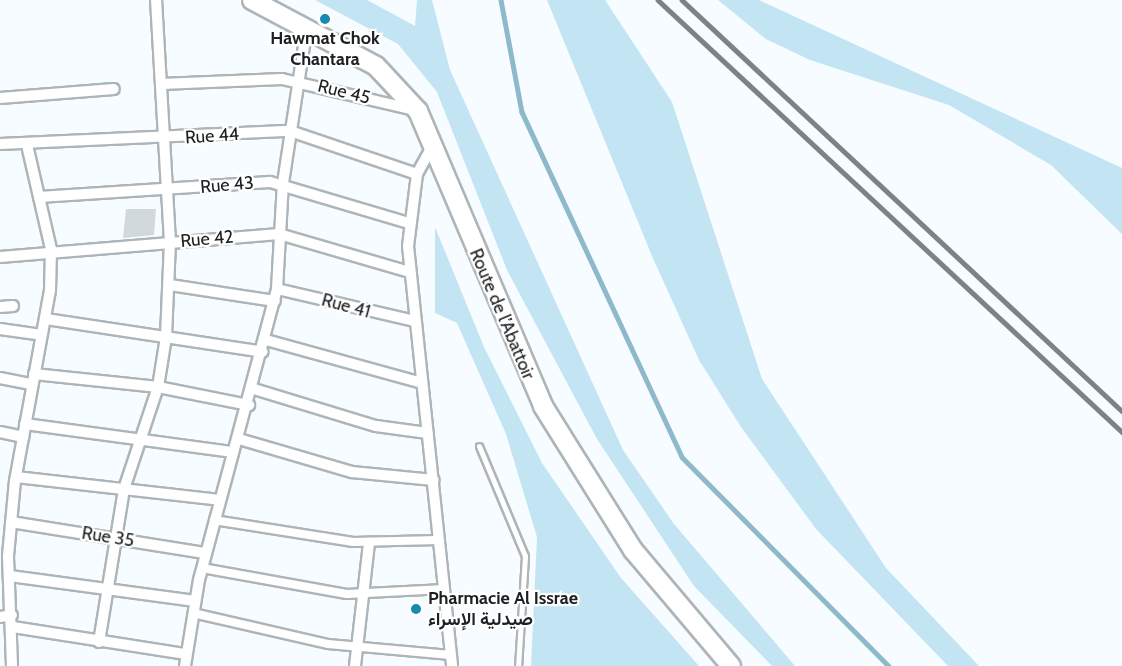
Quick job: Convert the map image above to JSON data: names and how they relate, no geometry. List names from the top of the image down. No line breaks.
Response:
{"streets":{"main road":["Route de l’Abattoir"],"street":["Rue 45","Rue 44","Rue 43","Rue 42","Rue 41","Rue 35"]},"crossings":[["Rue 45","Route de l’Abattoir"]],"places":["Hawmat Chok Chantara","Pharmacie Al Issrae صيدلية الإسراء"]}
